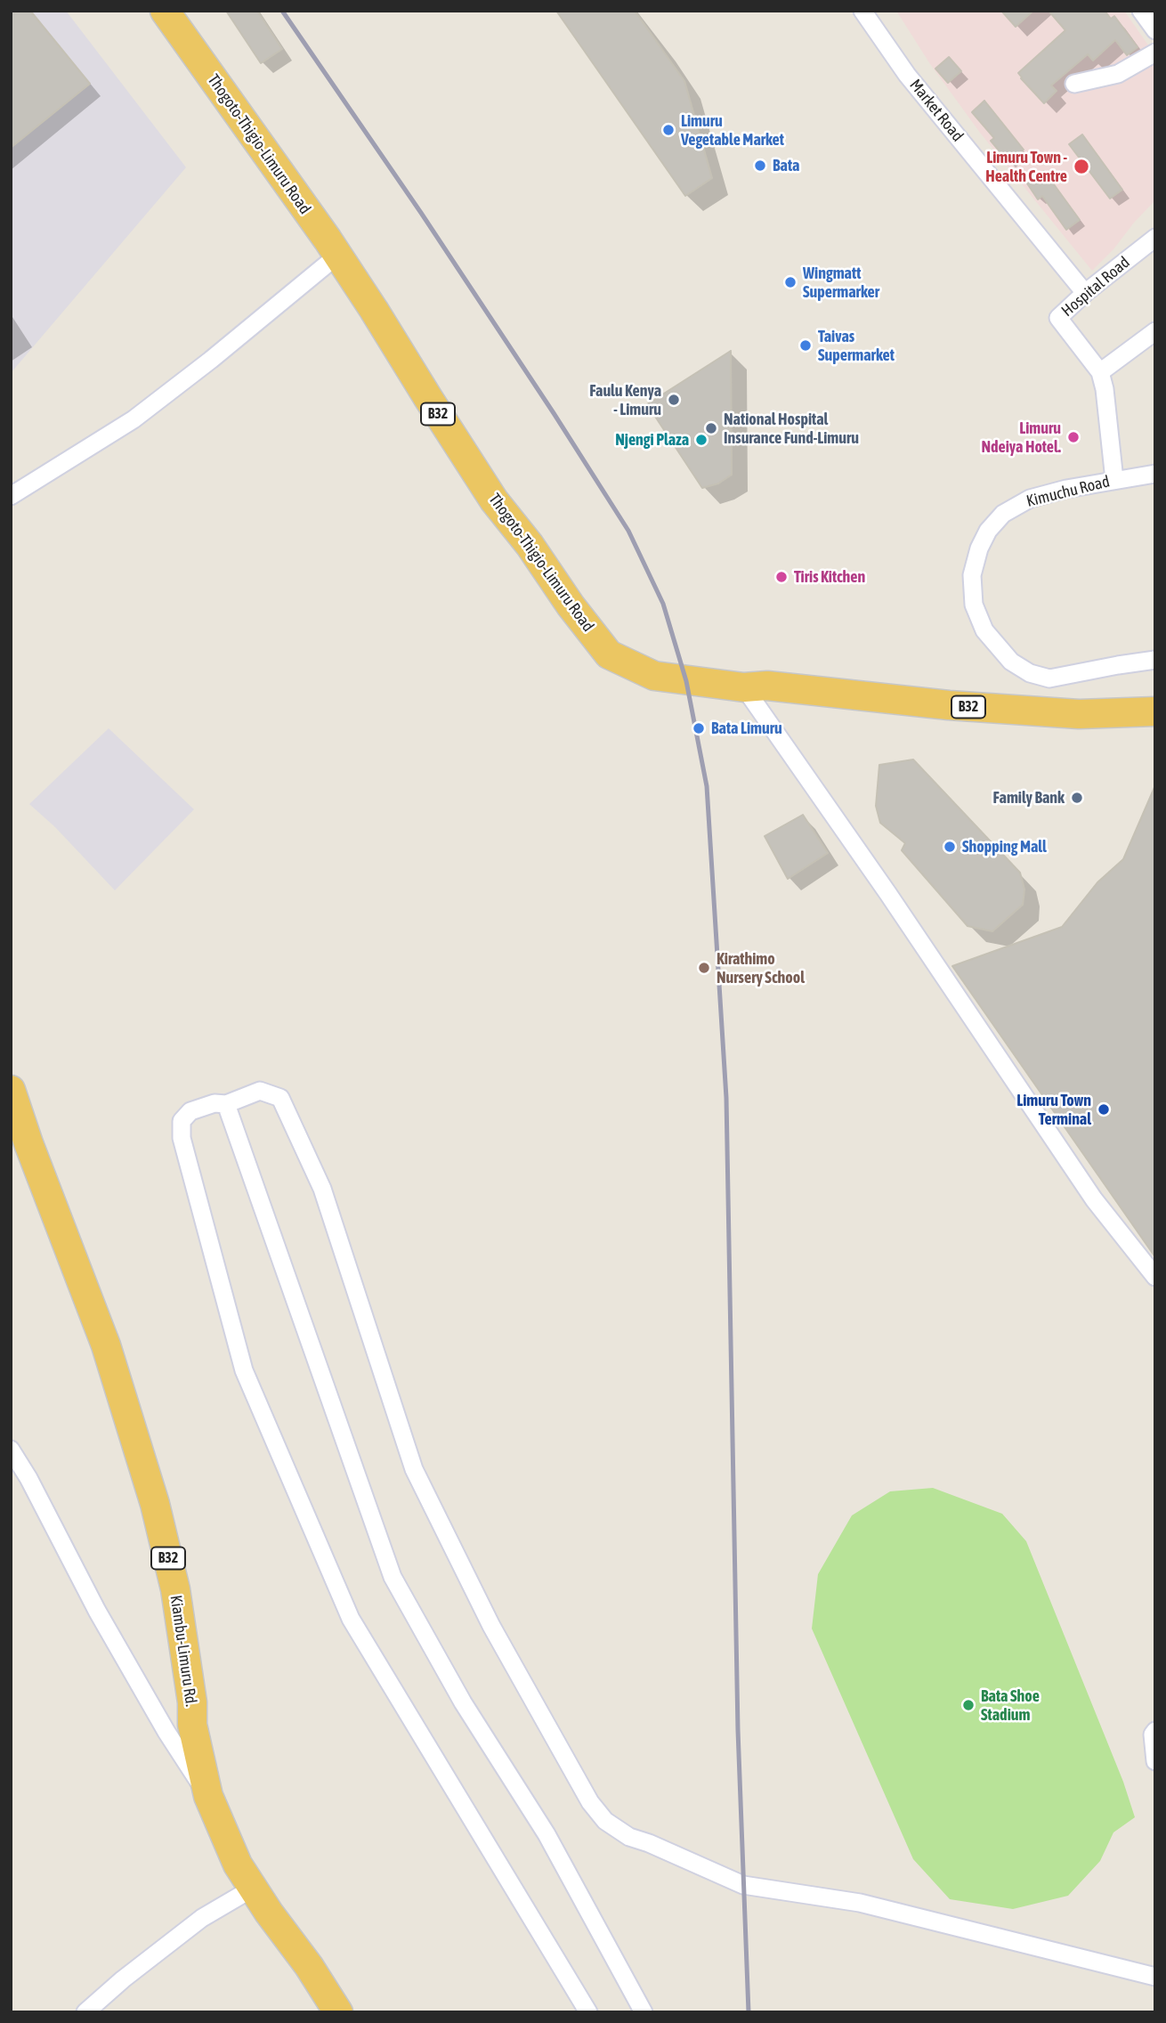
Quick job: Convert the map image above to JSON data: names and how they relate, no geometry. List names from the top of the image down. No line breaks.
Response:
{"streets":{"highway":["Thogoto-Thigio-Limuru Road","B32","Kiambu-Limuru Rd."],"street":["Market Road","Hospital Road","Kimuchu Road"]},"crossings":[["Market Road","Hospital Road"],["Hospital Road","Kimuchu Road"]],"places":["Limuru Vegetable Market","Bata","Limuru Town - Health Centre","Wingmatt Supermarker","Taivas Supermarket","Faulu Kenya - Limuru","National Hospital Insurance Fund-Limuru","Limuru Ndeiya Hotel.","Njengi Plaza","Tiris Kitchen","Bata Limuru","Family Bank","Shopping Mall","Kirathimo Nursery School","Limuru Town Terminal","Bata Shoe Stadium"]}
